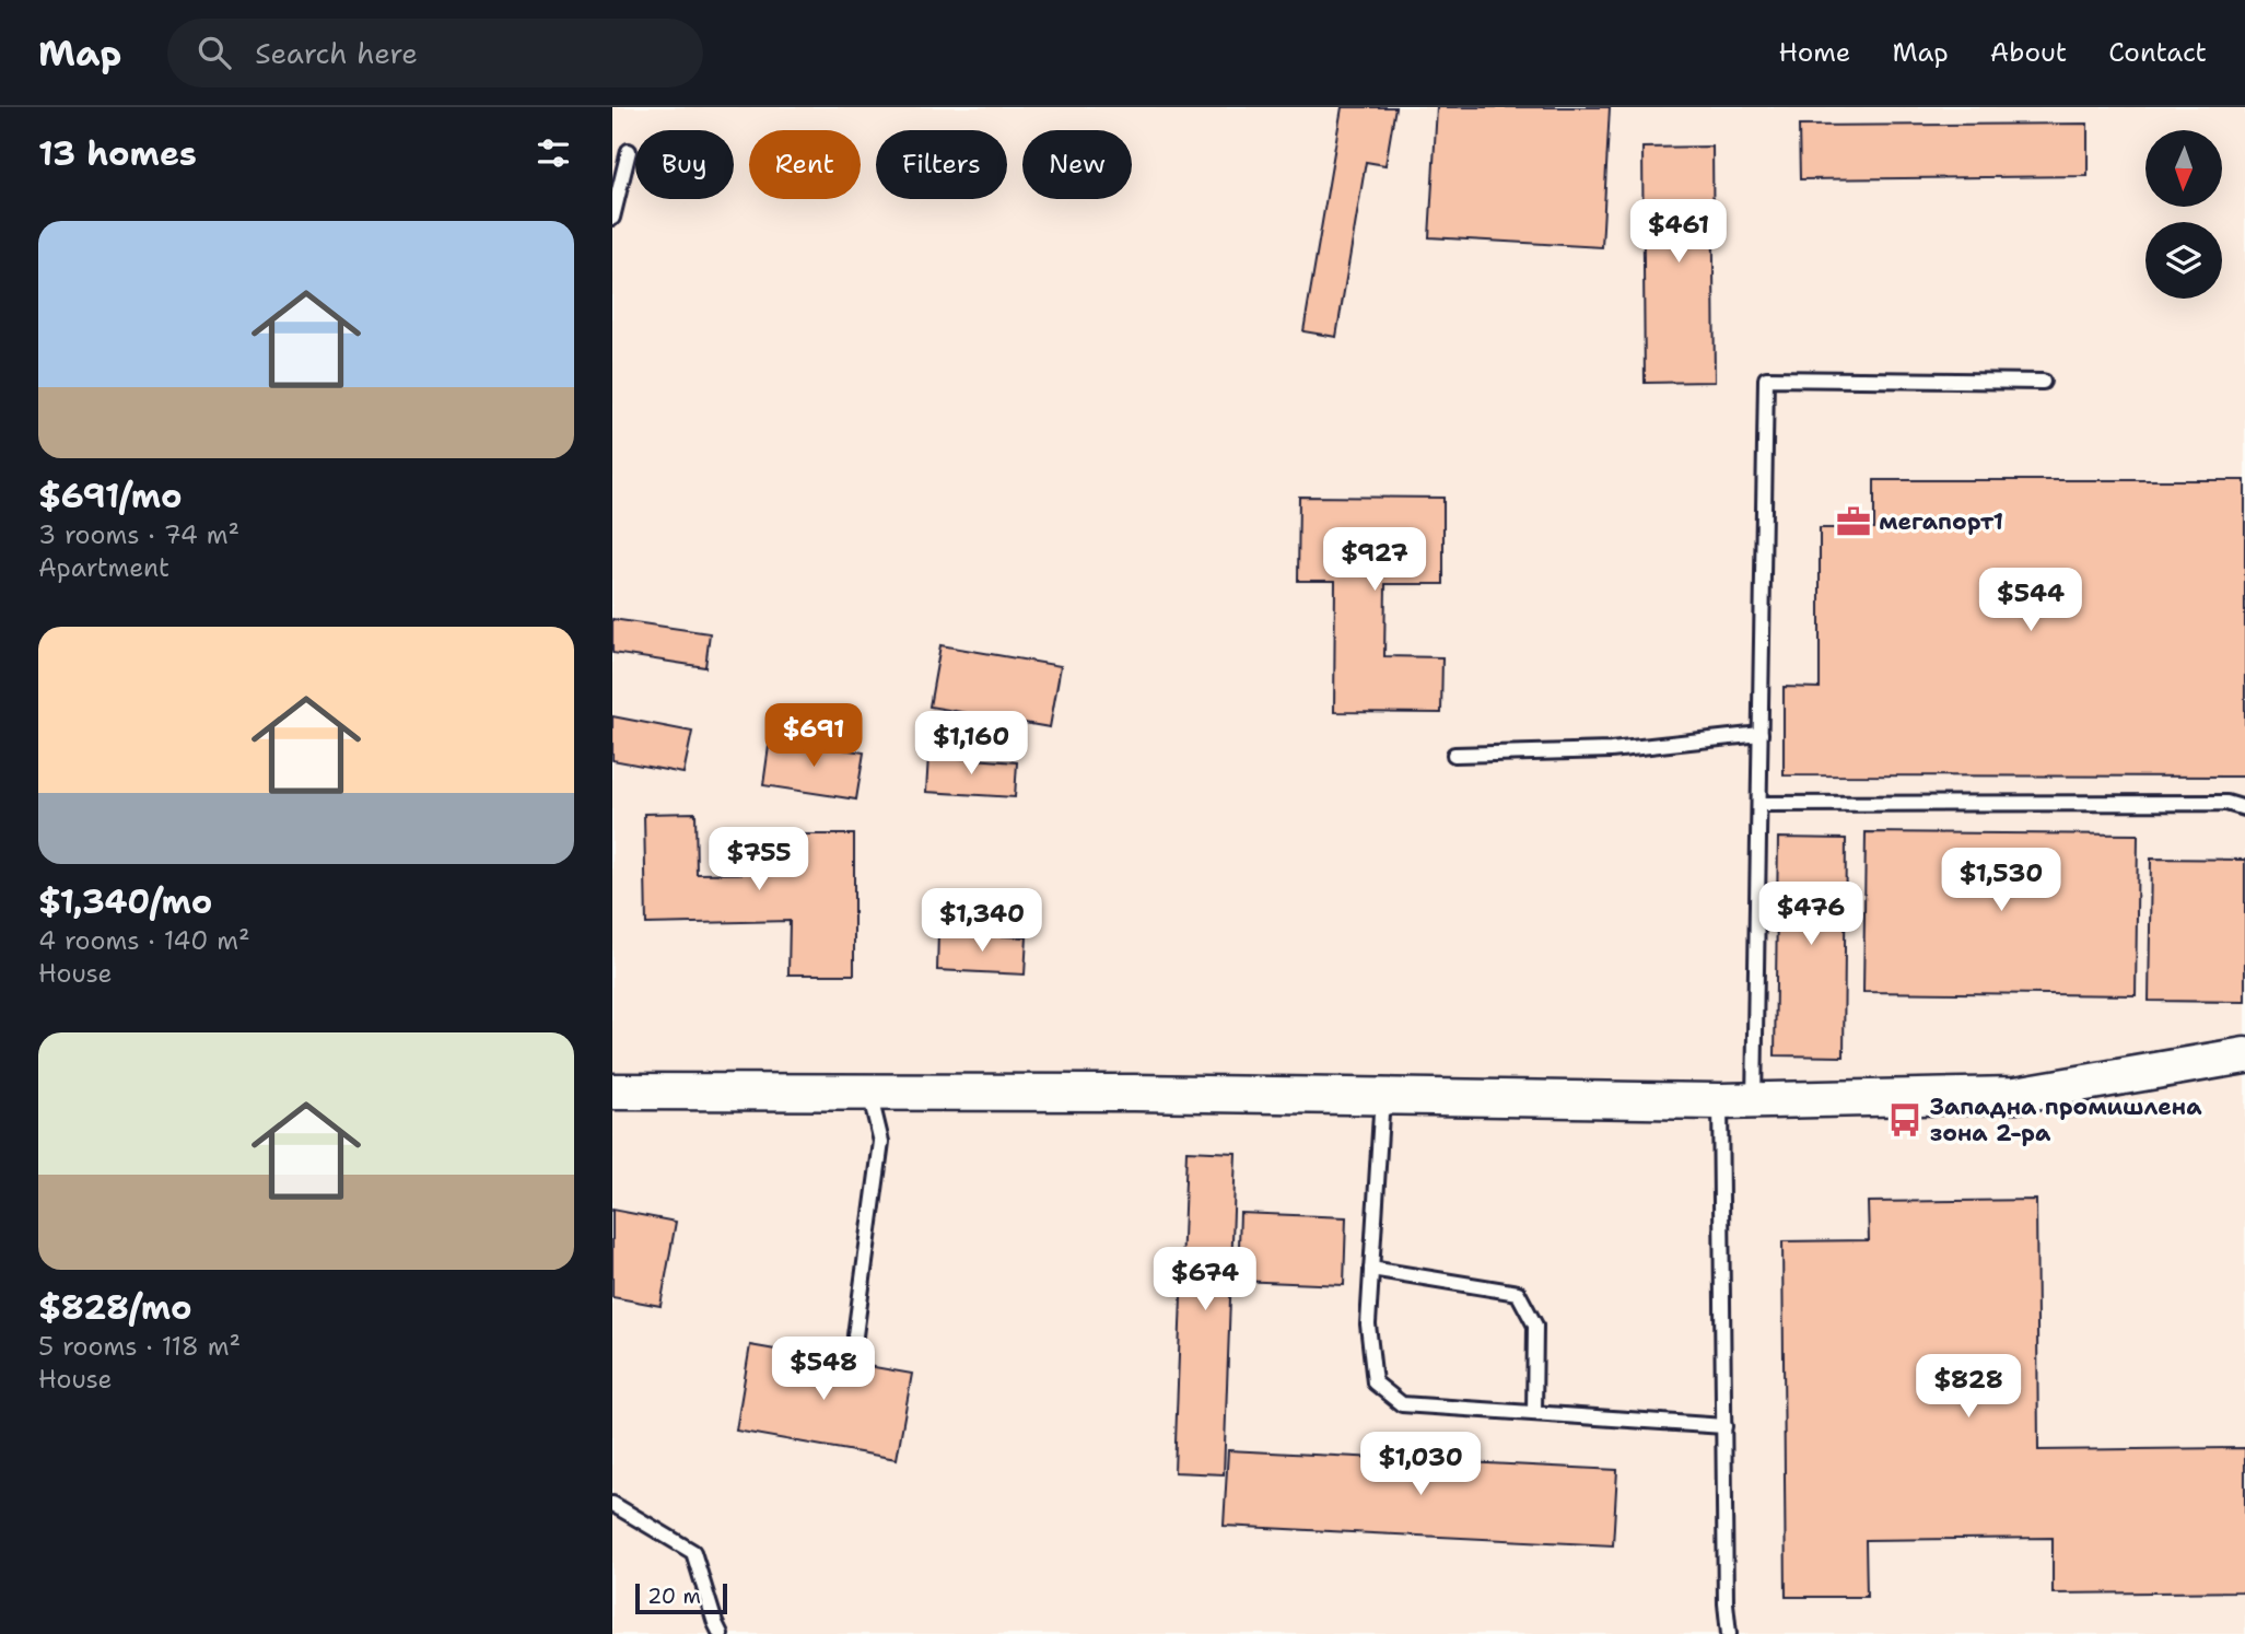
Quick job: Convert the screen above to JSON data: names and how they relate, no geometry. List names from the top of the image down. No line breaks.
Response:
{"places":{"office":["мегапорт1"],"bus stop":["Западна промишлена зона 2-ра"]},"scale_bar":"20 m","north":"bottom","page":{"header":"Map","search":"Search here","nav":["Home","Map","About","Contact"],"heading":"13 homes","chip":["Buy","Rent","Filters","New"],"list":[{"name":"$691/mo","note":"3 rooms · 74 m² · Apartment"},{"name":"$1,340/mo","note":"4 rooms · 140 m² · House"},{"name":"$828/mo","note":"5 rooms · 118 m² · House"}],"price":["$461","$927","$544","$691","$1,160","$755","$1,530","$476","$1,340","$674","$548","$828","$1,030"],"scale":"20 m"}}
